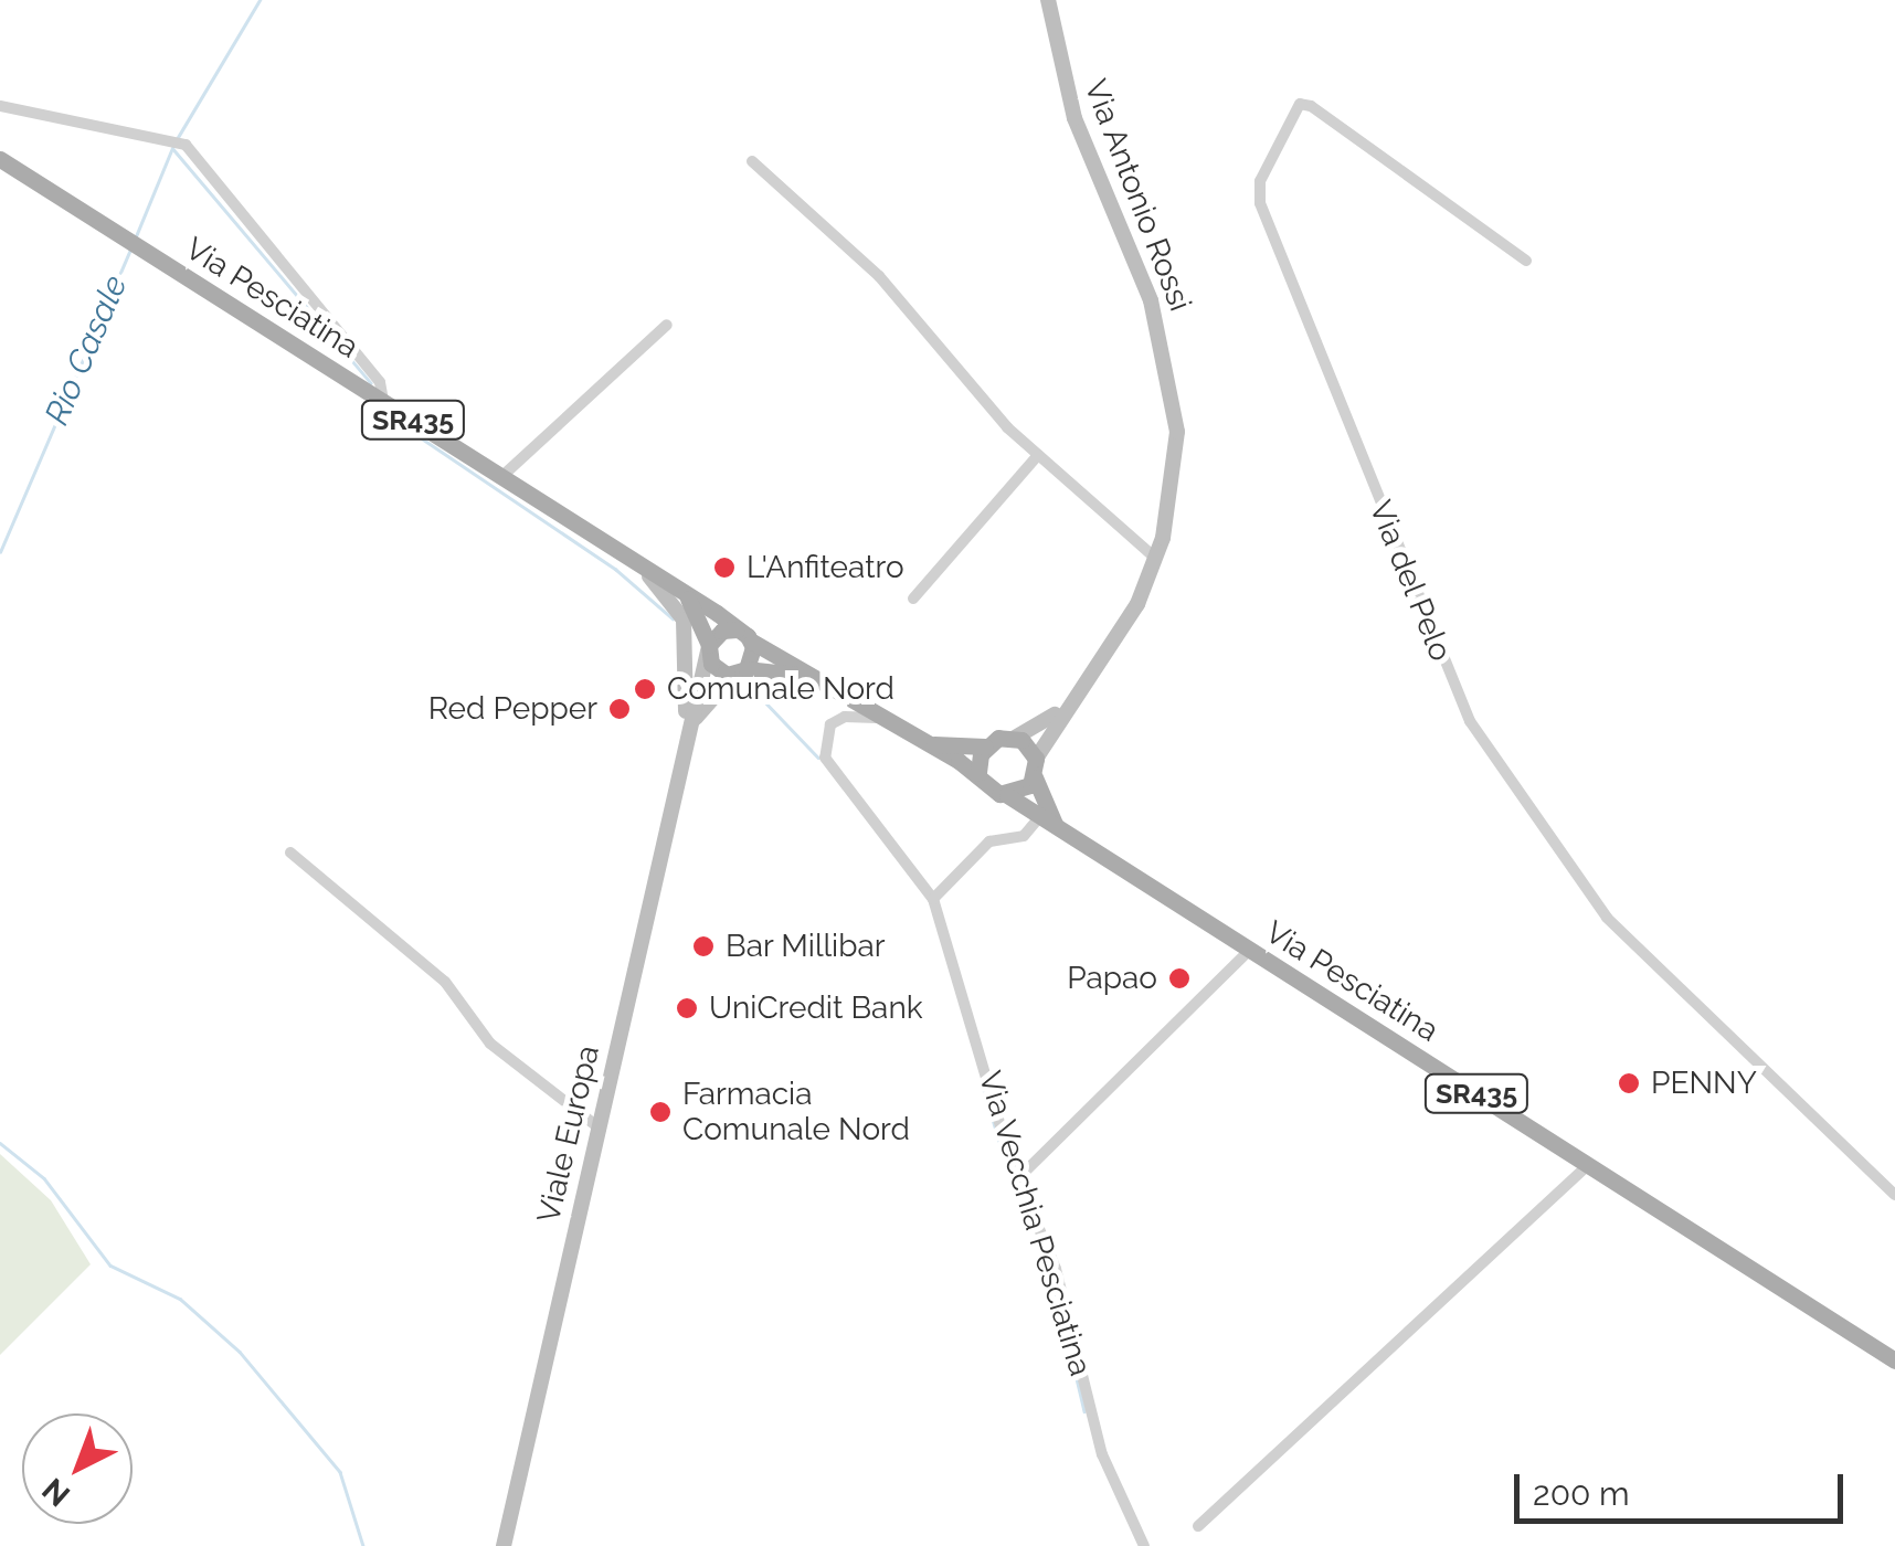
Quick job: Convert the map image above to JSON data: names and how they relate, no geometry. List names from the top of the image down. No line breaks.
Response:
{"streets":{"main road":["Via Antonio Rossi","Via Pesciatina","SR435","Viale Europa"],"street":["Via del Pelo","Via Vecchia Pesciatina"]},"crossings":[["Via Pesciatina","Viale Europa"],["Via Pesciatina","Via Vecchia Pesciatina"]],"water":["Rio Casale"],"places":["L'Anfiteatro","Comunale Nord","Red Pepper","Bar Millibar","Papao","UniCredit Bank","PENNY","Farmacia Comunale Nord"],"scale_bar":"200 m","north":"bottom left"}
